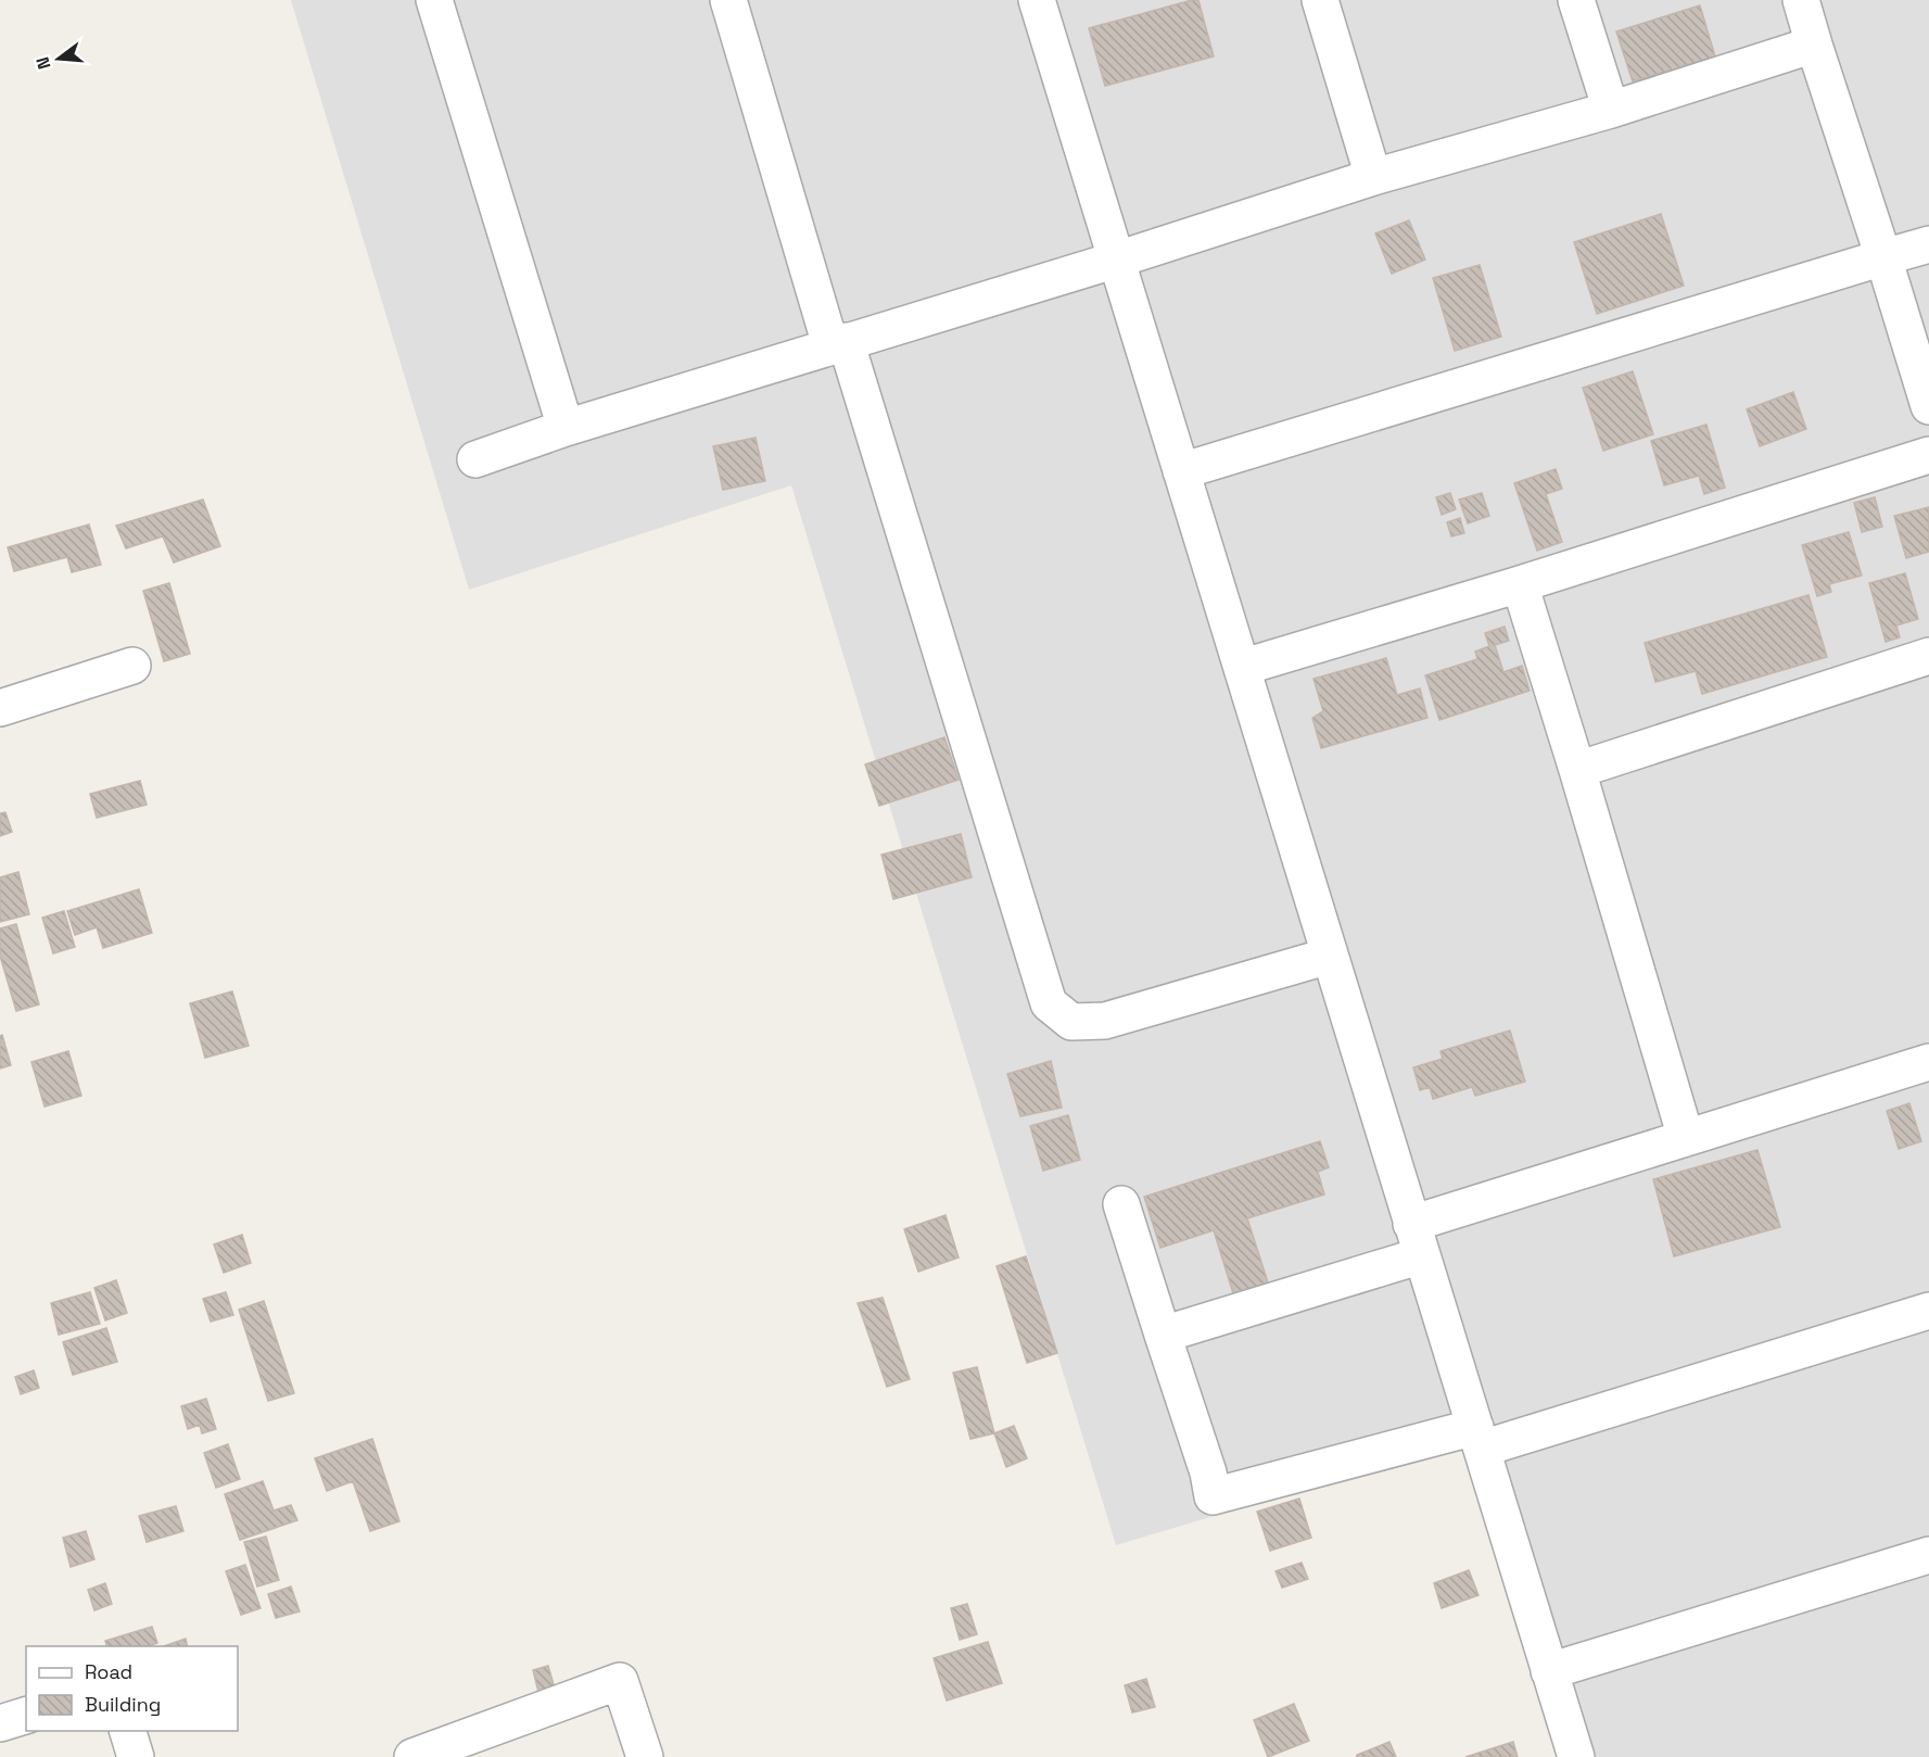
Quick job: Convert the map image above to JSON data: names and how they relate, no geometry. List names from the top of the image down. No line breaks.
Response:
{"legend":["Road","Building"],"north":"left"}
